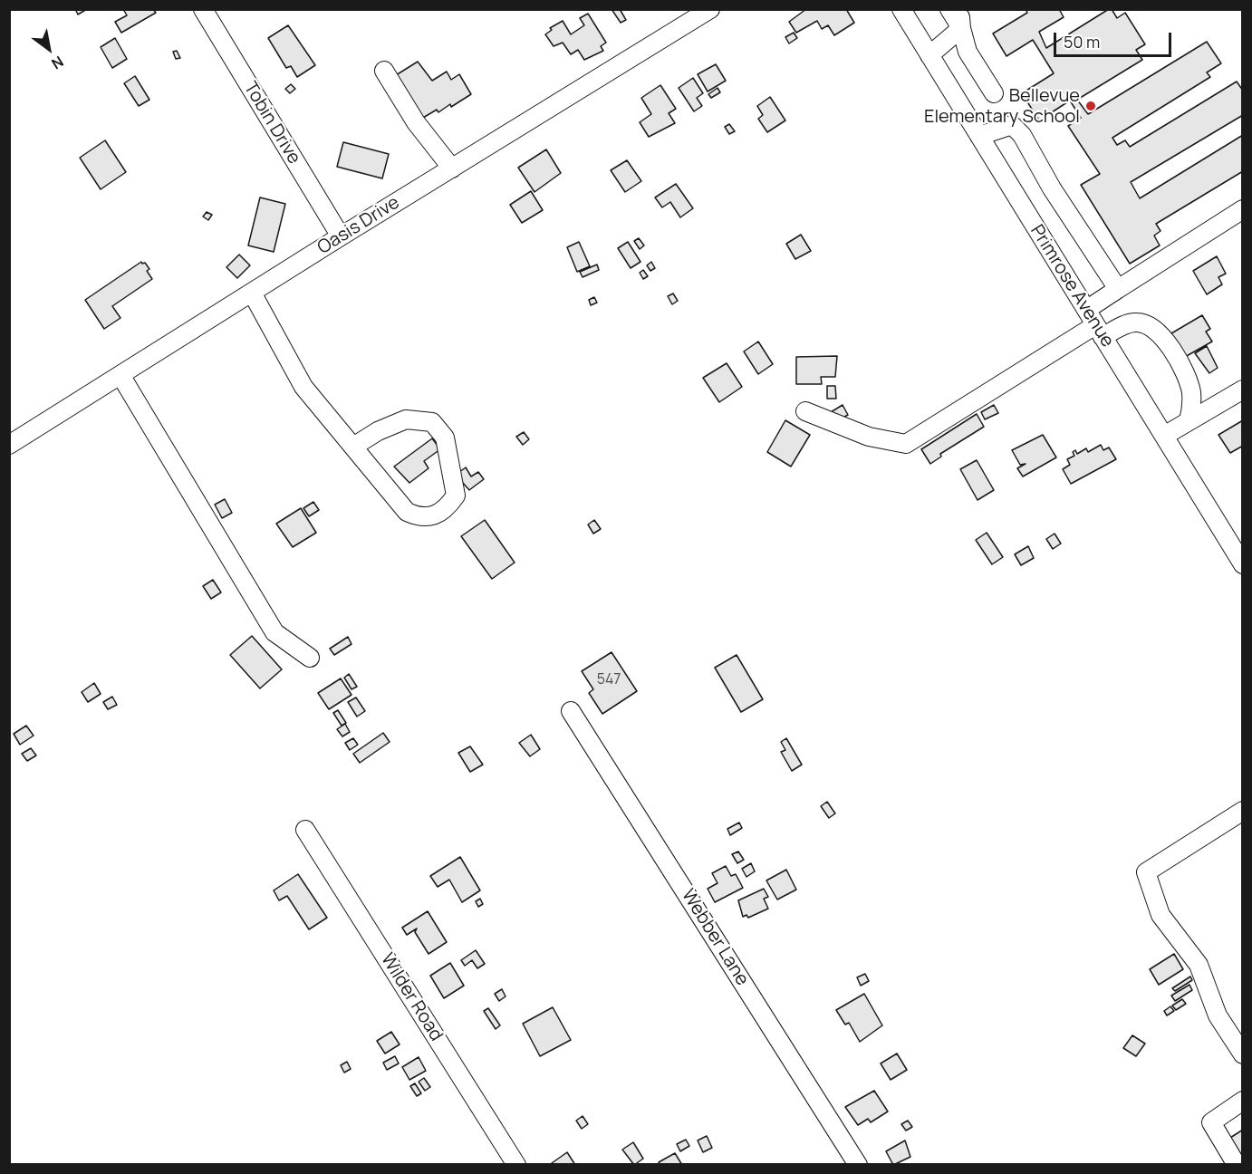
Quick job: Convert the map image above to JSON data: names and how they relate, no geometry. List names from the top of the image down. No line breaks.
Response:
{"streets":{"street":["Tobin Drive","Oasis Drive","Primrose Avenue","Webber Lane","Wilder Road"]},"crossings":[["Tobin Drive","Oasis Drive"]],"places":["Bellevue Elementary School"],"house_numbers":["547"],"scale_bar":"50 m","north":"bottom right"}
